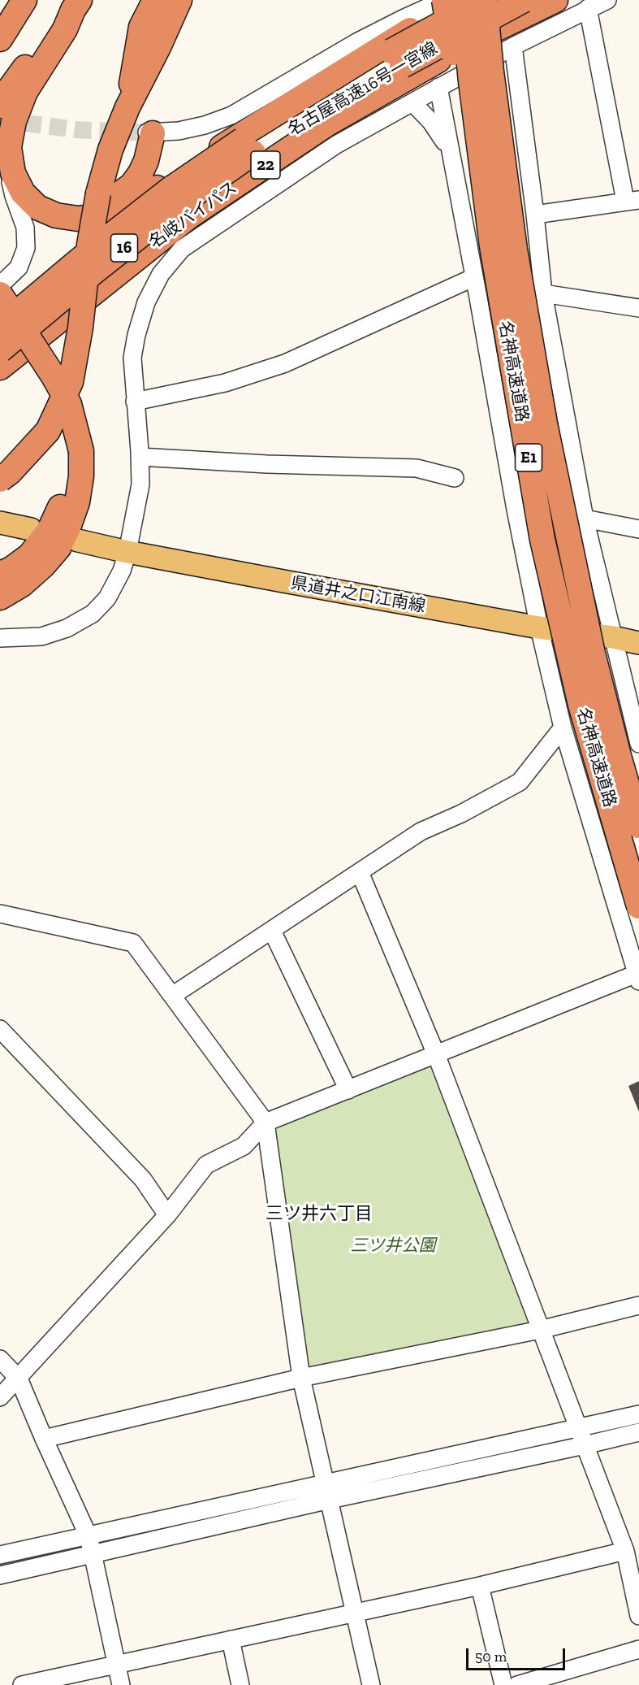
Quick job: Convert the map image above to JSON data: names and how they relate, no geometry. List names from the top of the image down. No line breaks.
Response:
{"streets":{"highway":["名古屋高速16号一宮線","22","名岐バイパス","16","名神高速道路","E1"],"main road":["県道井之口江南線"]},"crossings":[["名古屋高速16号一宮線","名神高速道路"]],"districts":["三ツ井六丁目"],"parks":["三ツ井公園"],"scale_bar":"50 m"}
